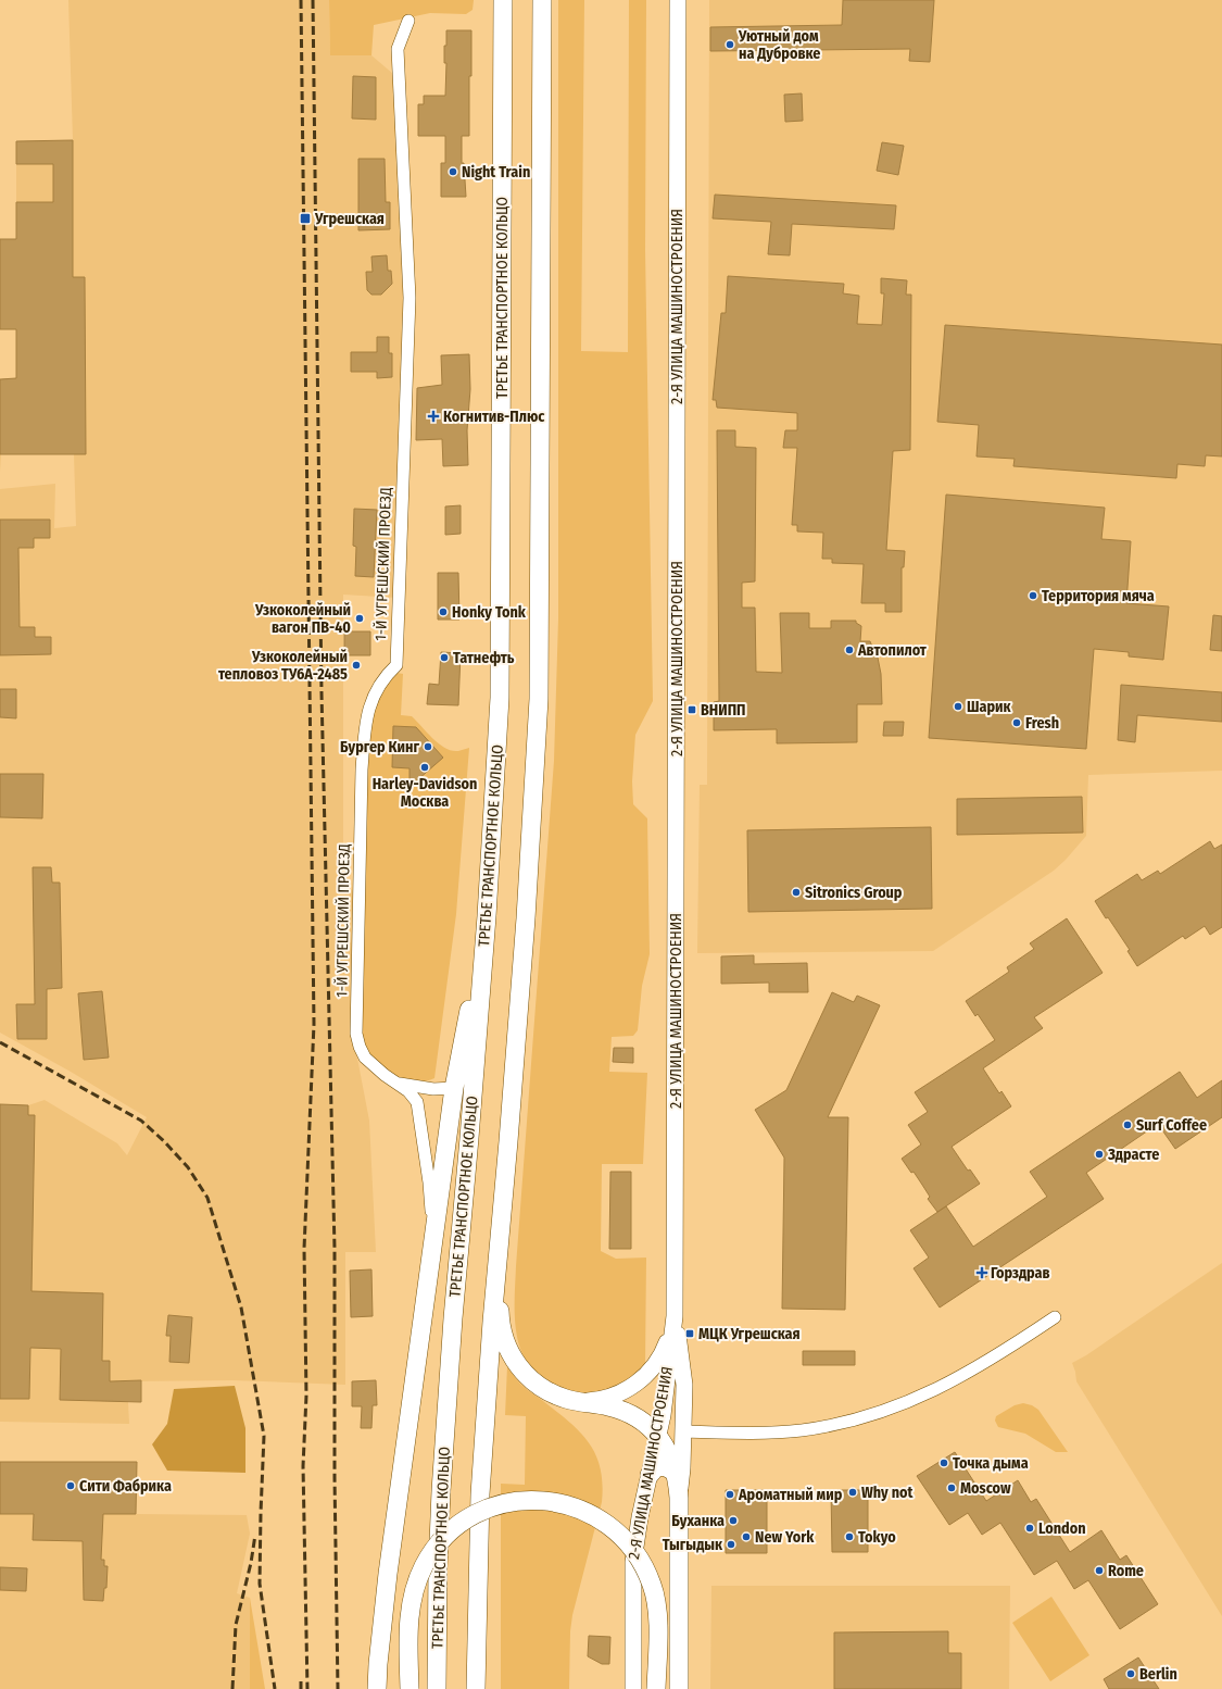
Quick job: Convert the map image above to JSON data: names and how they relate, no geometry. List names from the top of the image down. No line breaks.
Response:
{"streets":{"main road":["ТРЕТЬЕ ТРАНСПОРТНОЕ КОЛЬЦО","2-Я УЛИЦА МАШИНОСТРОЕНИЯ"],"street":["1-Й УГРЕШСКИЙ ПРОЕЗД"]},"places":{"other":["Уютный дом на Дубровке","Night Train","Территория мяча","Honky Tonk","Узкоколейный вагон ПВ-40","Автопилот","Татнефть","Узкоколейный тепловоз ТУ6А-2485","Шарик","Fresh","Бургер Кинг","Harley-Davidson Москва","Sitronics Group","Surf Coffee","Здрасте","Точка дыма","Сити Фабрика","Moscow","Why not","Ароматный мир","Буханка","London","New York","Tokyo","Тыгыдык","Rome","Berlin"],"transit":["Угрешская","ВНИПП","МЦК Угрешская"],"health":["Когнитив-Плюс","Горздрав"]}}
